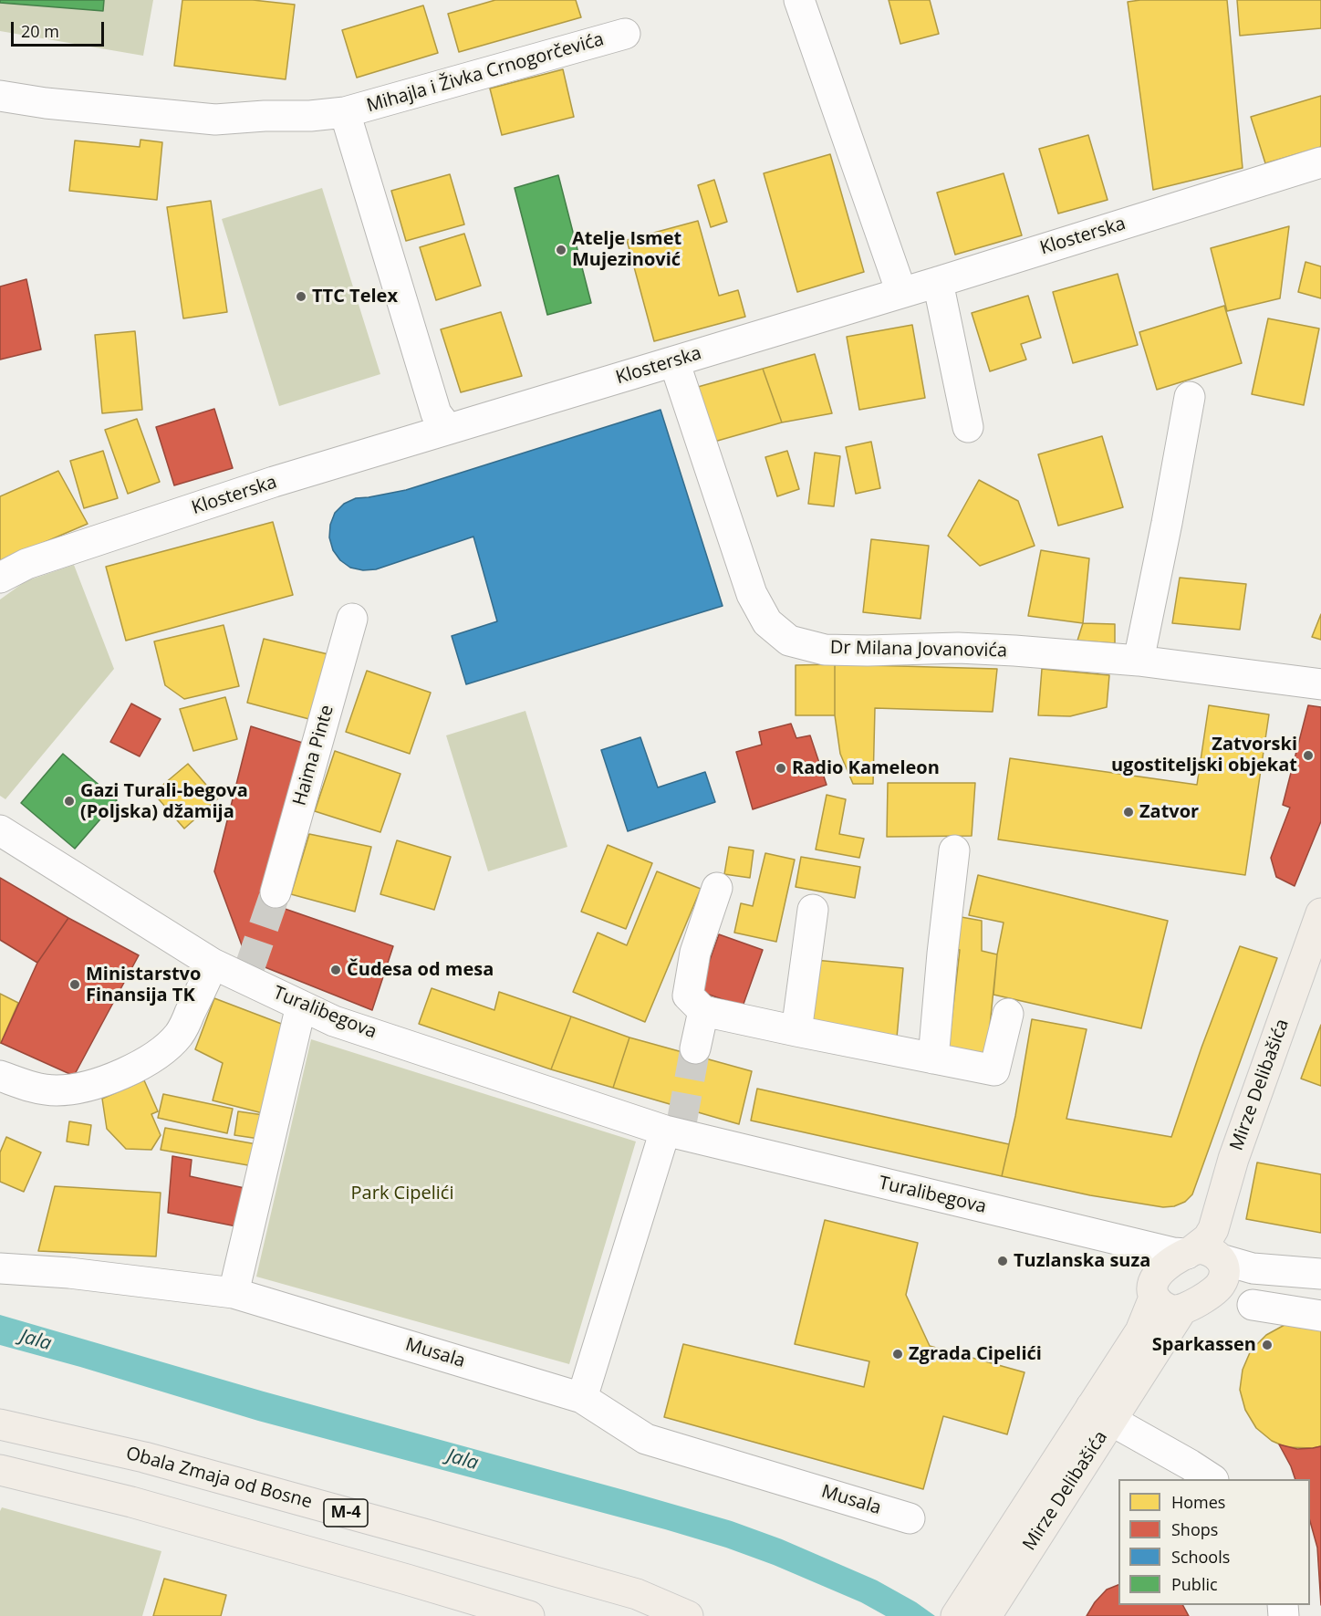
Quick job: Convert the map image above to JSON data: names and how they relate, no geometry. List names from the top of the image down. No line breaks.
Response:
{"streets":{"main road":["Mirze Delibašića","Obala Zmaja od Bosne","M-4"],"street":["Mihajla i Živka Crnogorčevića","Klosterska","Dr Milana Jovanovića","Haima Pinte","Turalibegova","Musala"]},"crossings":[["Mihajla i Živka Crnogorčevića","Klosterska"],["Klosterska","Dr Milana Jovanovića"],["Turalibegova","Mirze Delibašića"]],"water":["Jala"],"parks":["Park Cipelići"],"places":["Atelje Ismet Mujezinović","TTC Telex","Zatvorski ugostiteljski objekat","Radio Kameleon","Gazi Turali-begova (Poljska) džamija","Zatvor","Čudesa od mesa","Ministarstvo Finansija TK","Tuzlanska suza","Sparkassen","Zgrada Cipelići"],"legend":["Homes","Shops","Schools","Public"],"scale_bar":"20 m"}
